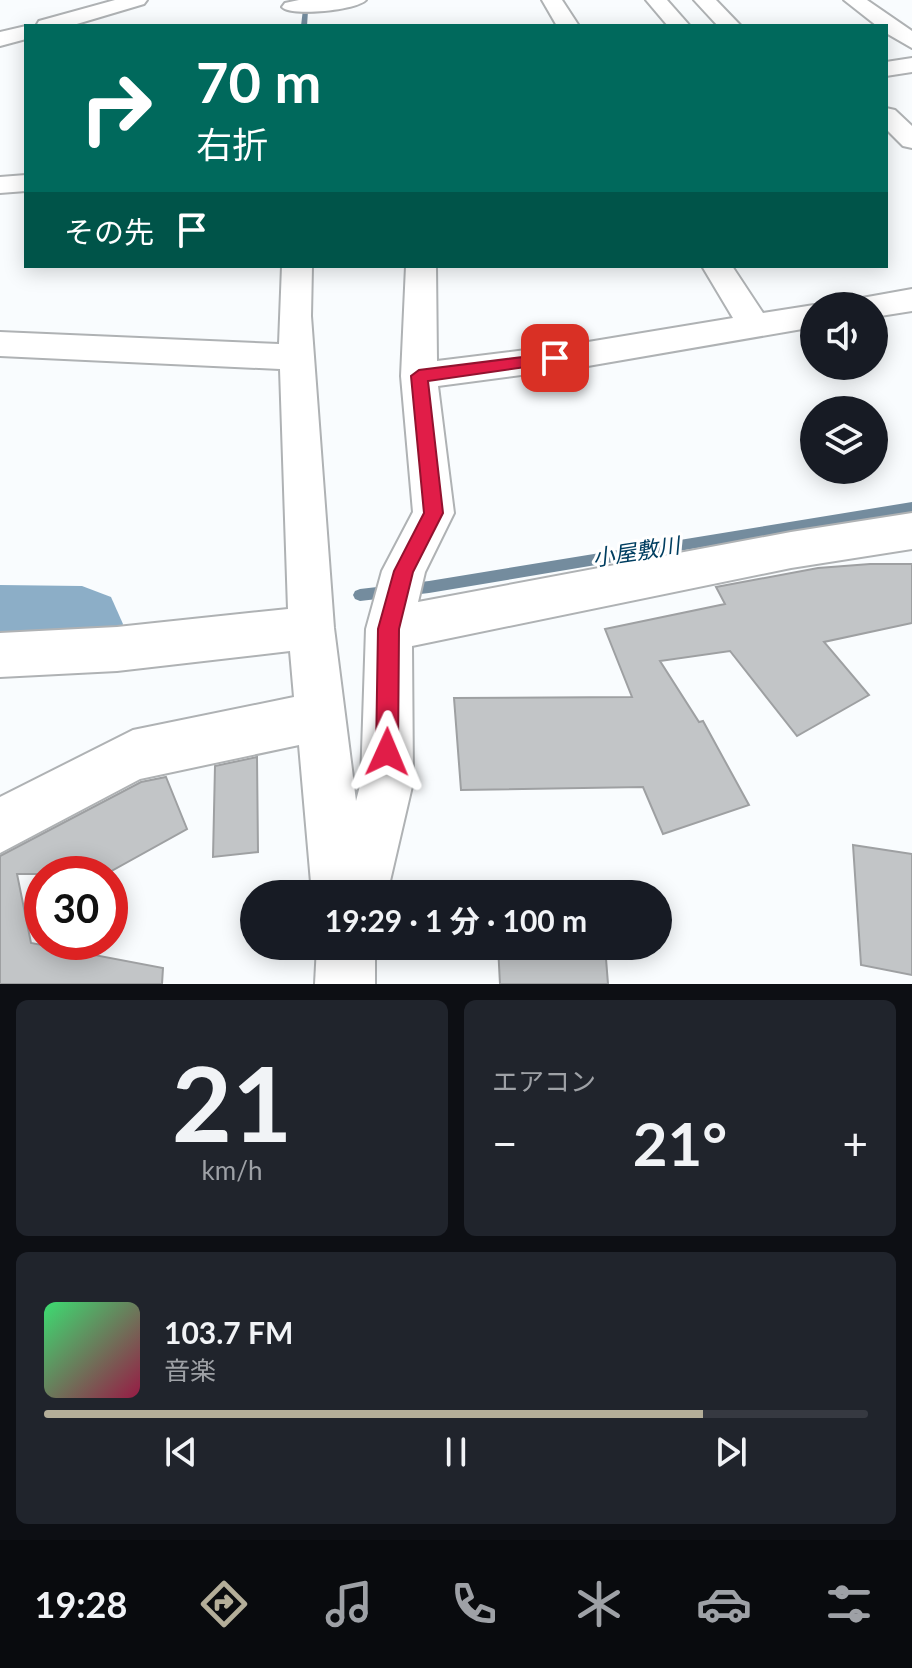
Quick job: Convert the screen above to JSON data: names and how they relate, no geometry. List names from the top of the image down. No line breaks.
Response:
{"water":["小屋敷川"],"page":{"turn":["70 m","右折"],"then":"その先","limit":"30","trip":"19:29 · 1 分 · 100 m","tile":[["21","km/h"],"エアコン"],"heat":["−","21°","+"],"song":["103.7 FM","音楽"],"tabs":"19:28"}}
